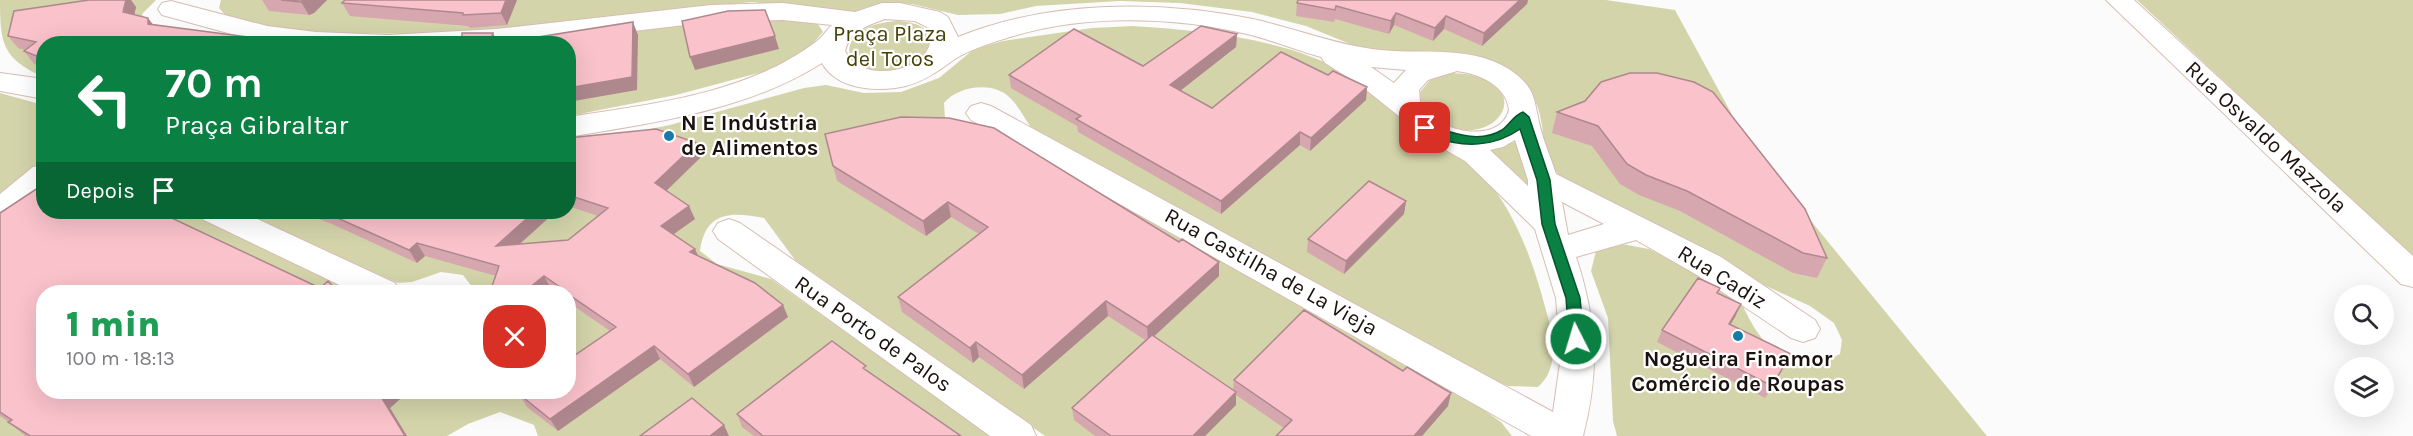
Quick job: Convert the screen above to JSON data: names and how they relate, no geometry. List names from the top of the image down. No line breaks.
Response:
{"streets":{"street":["Rua Osvaldo Mazzola","Rua Castilha de La Vieja","Rua Cadiz","Rua Porto de Palos"]},"parks":["Praça Plaza del Toros"],"places":["N E Indústria de Alimentos","Nogueira Finamor Comércio de Roupas"],"page":{"turn":["70 m","Praça Gibraltar"],"then":"Depois","heading":["1 min","100 m · 18:13"]}}
